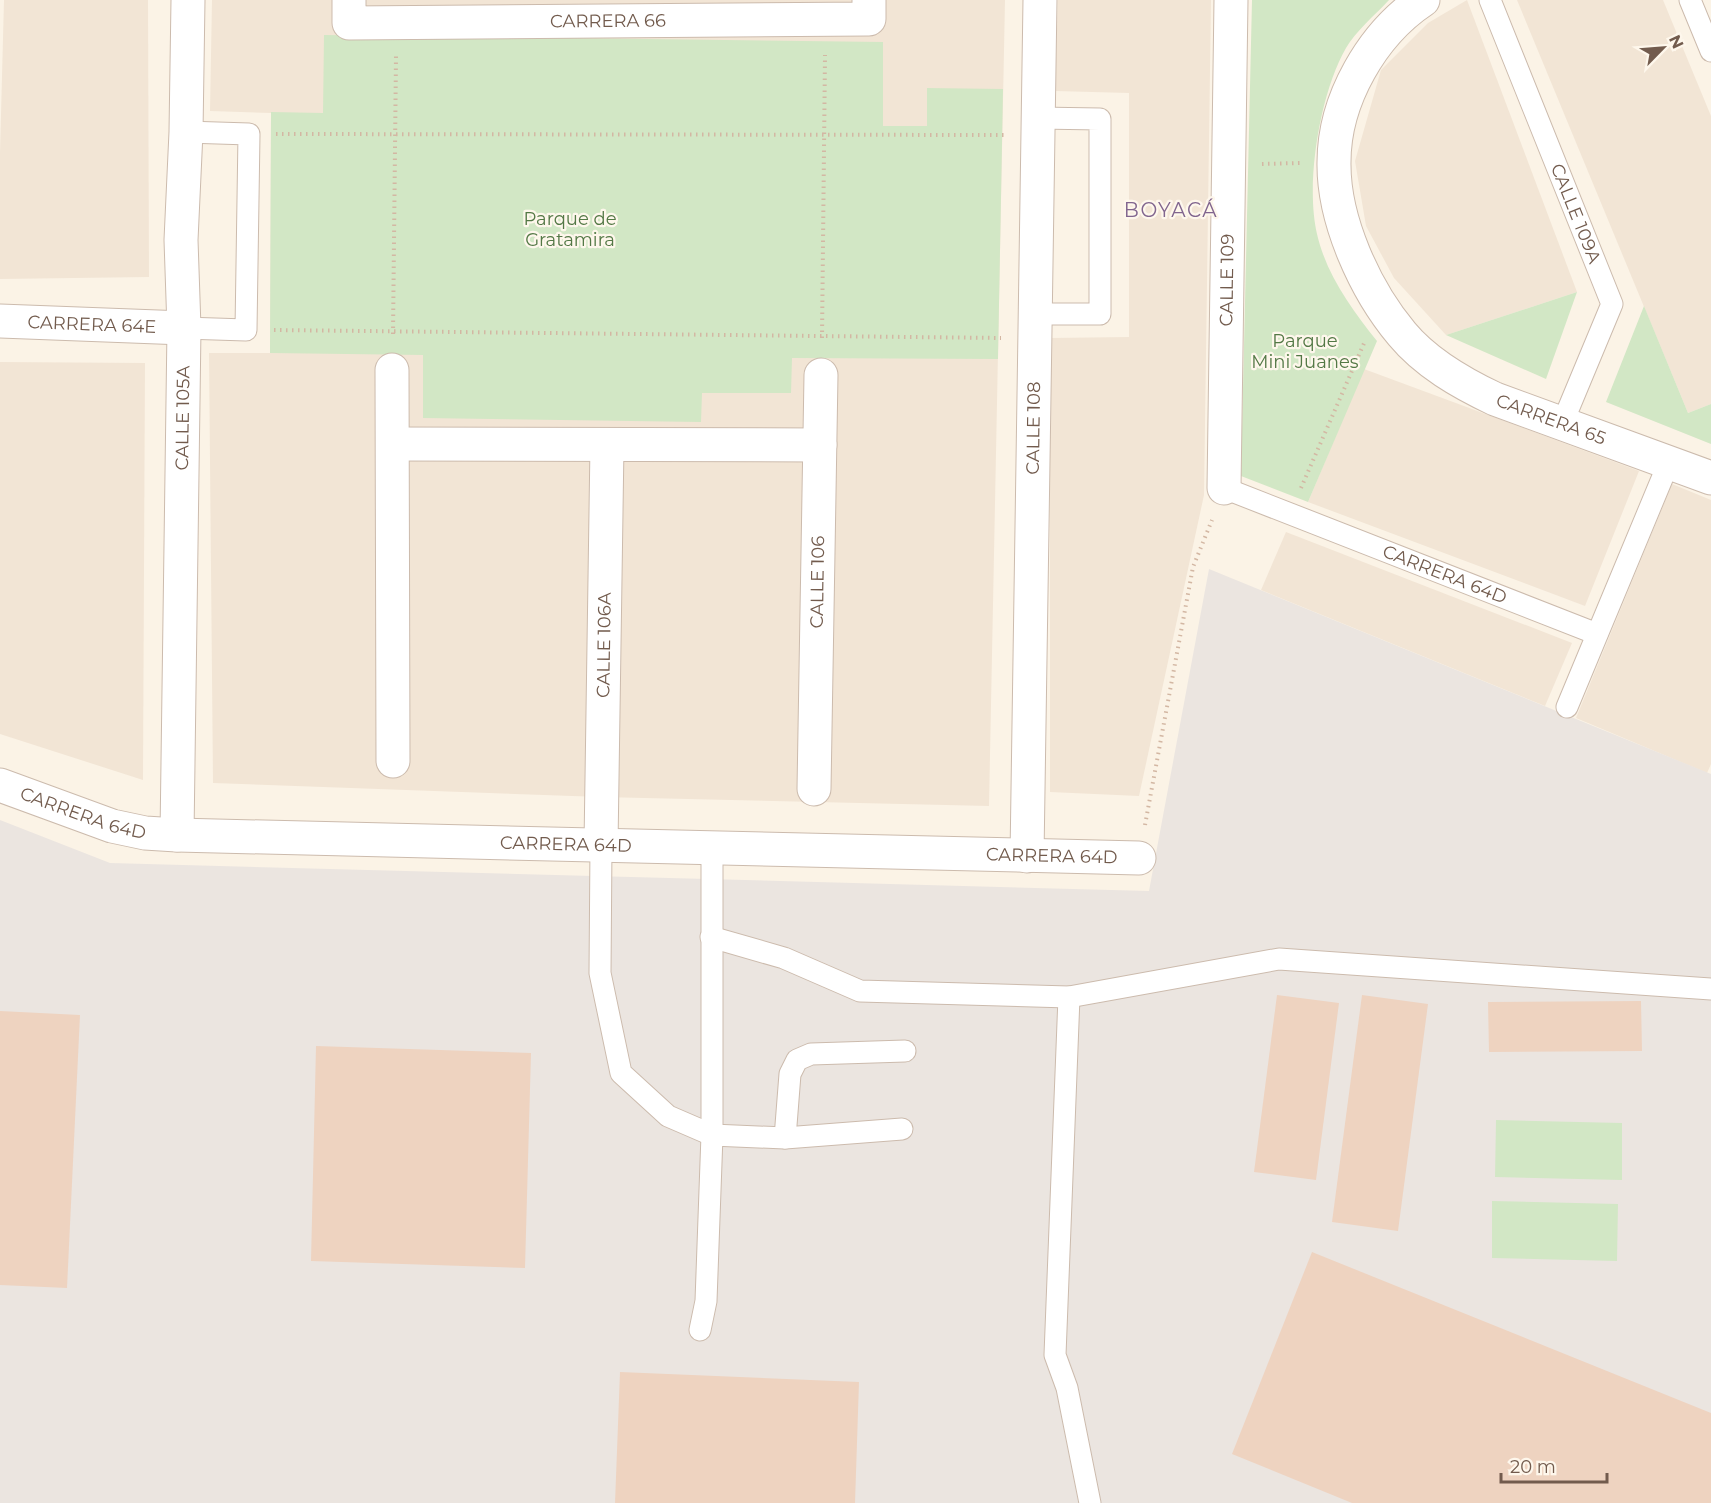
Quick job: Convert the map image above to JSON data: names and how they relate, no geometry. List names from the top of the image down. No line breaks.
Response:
{"streets":{"street":["CARRERA 66","CALLE 109","CARRERA 64E","CALLE 105A","CARRERA 65","CALLE 108","CARRERA 64D","CALLE 106","CALLE 106A"],"lane":["CALLE 109A"]},"crossings":[["CALLE 109A","CARRERA 65"],["CALLE 109","CARRERA 64D"],["CARRERA 64E","CALLE 105A"],["CALLE 105A","CARRERA 64D"],["CALLE 108","CARRERA 64D"],["CARRERA 64D","CALLE 106A"]],"districts":["BOYACÁ"],"parks":["Parque de Gratamira","Parque Mini Juanes"],"scale_bar":"20 m","north":"top right"}
